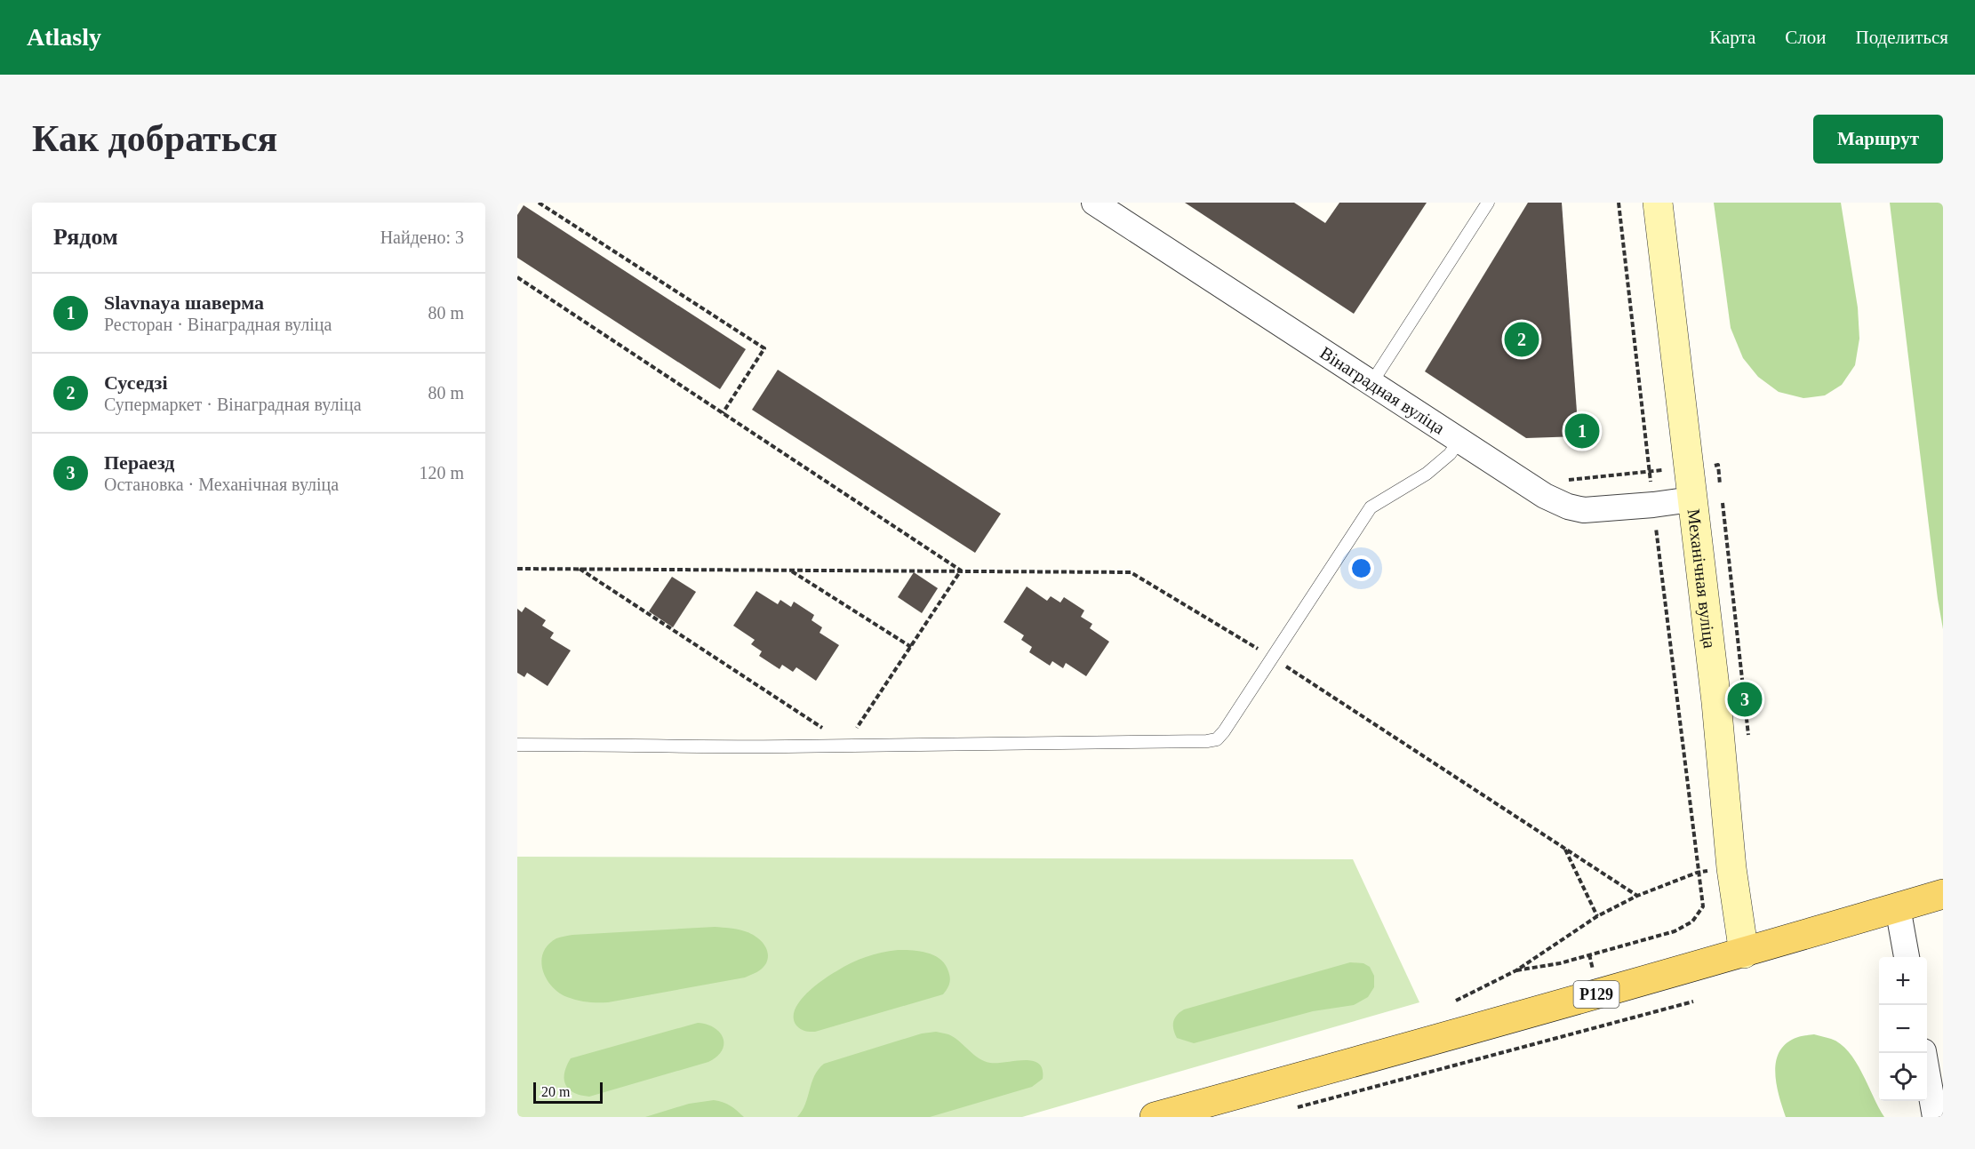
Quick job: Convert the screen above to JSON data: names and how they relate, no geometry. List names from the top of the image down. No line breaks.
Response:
{"streets":{"main road":["Р129"],"street":["Вінаградная вуліца","Механічная вуліца"]},"crossings":[["Вінаградная вуліца","Механічная вуліца"],["Механічная вуліца","Р129"]],"scale_bar":"20 m","page":{"header":"Atlasly","nav":["Карта","Слои","Поделиться"],"buttons":"Маршрут","title":"Как добраться","heading":["Рядом","Найдено: 3"],"list":[{"mark":"1","name":"Slavnaya шаверма","note":"Ресторан · Вінаградная вуліца","value":"80 m"},{"mark":"2","name":"Суседзі","note":"Супермаркет · Вінаградная вуліца","value":"80 m"},{"mark":"3","name":"Пераезд","note":"Остановка · Механічная вуліца","value":"120 m"}],"pins":["2","1","3"],"map_buttons":["+","−"],"scale":"20 m"}}
